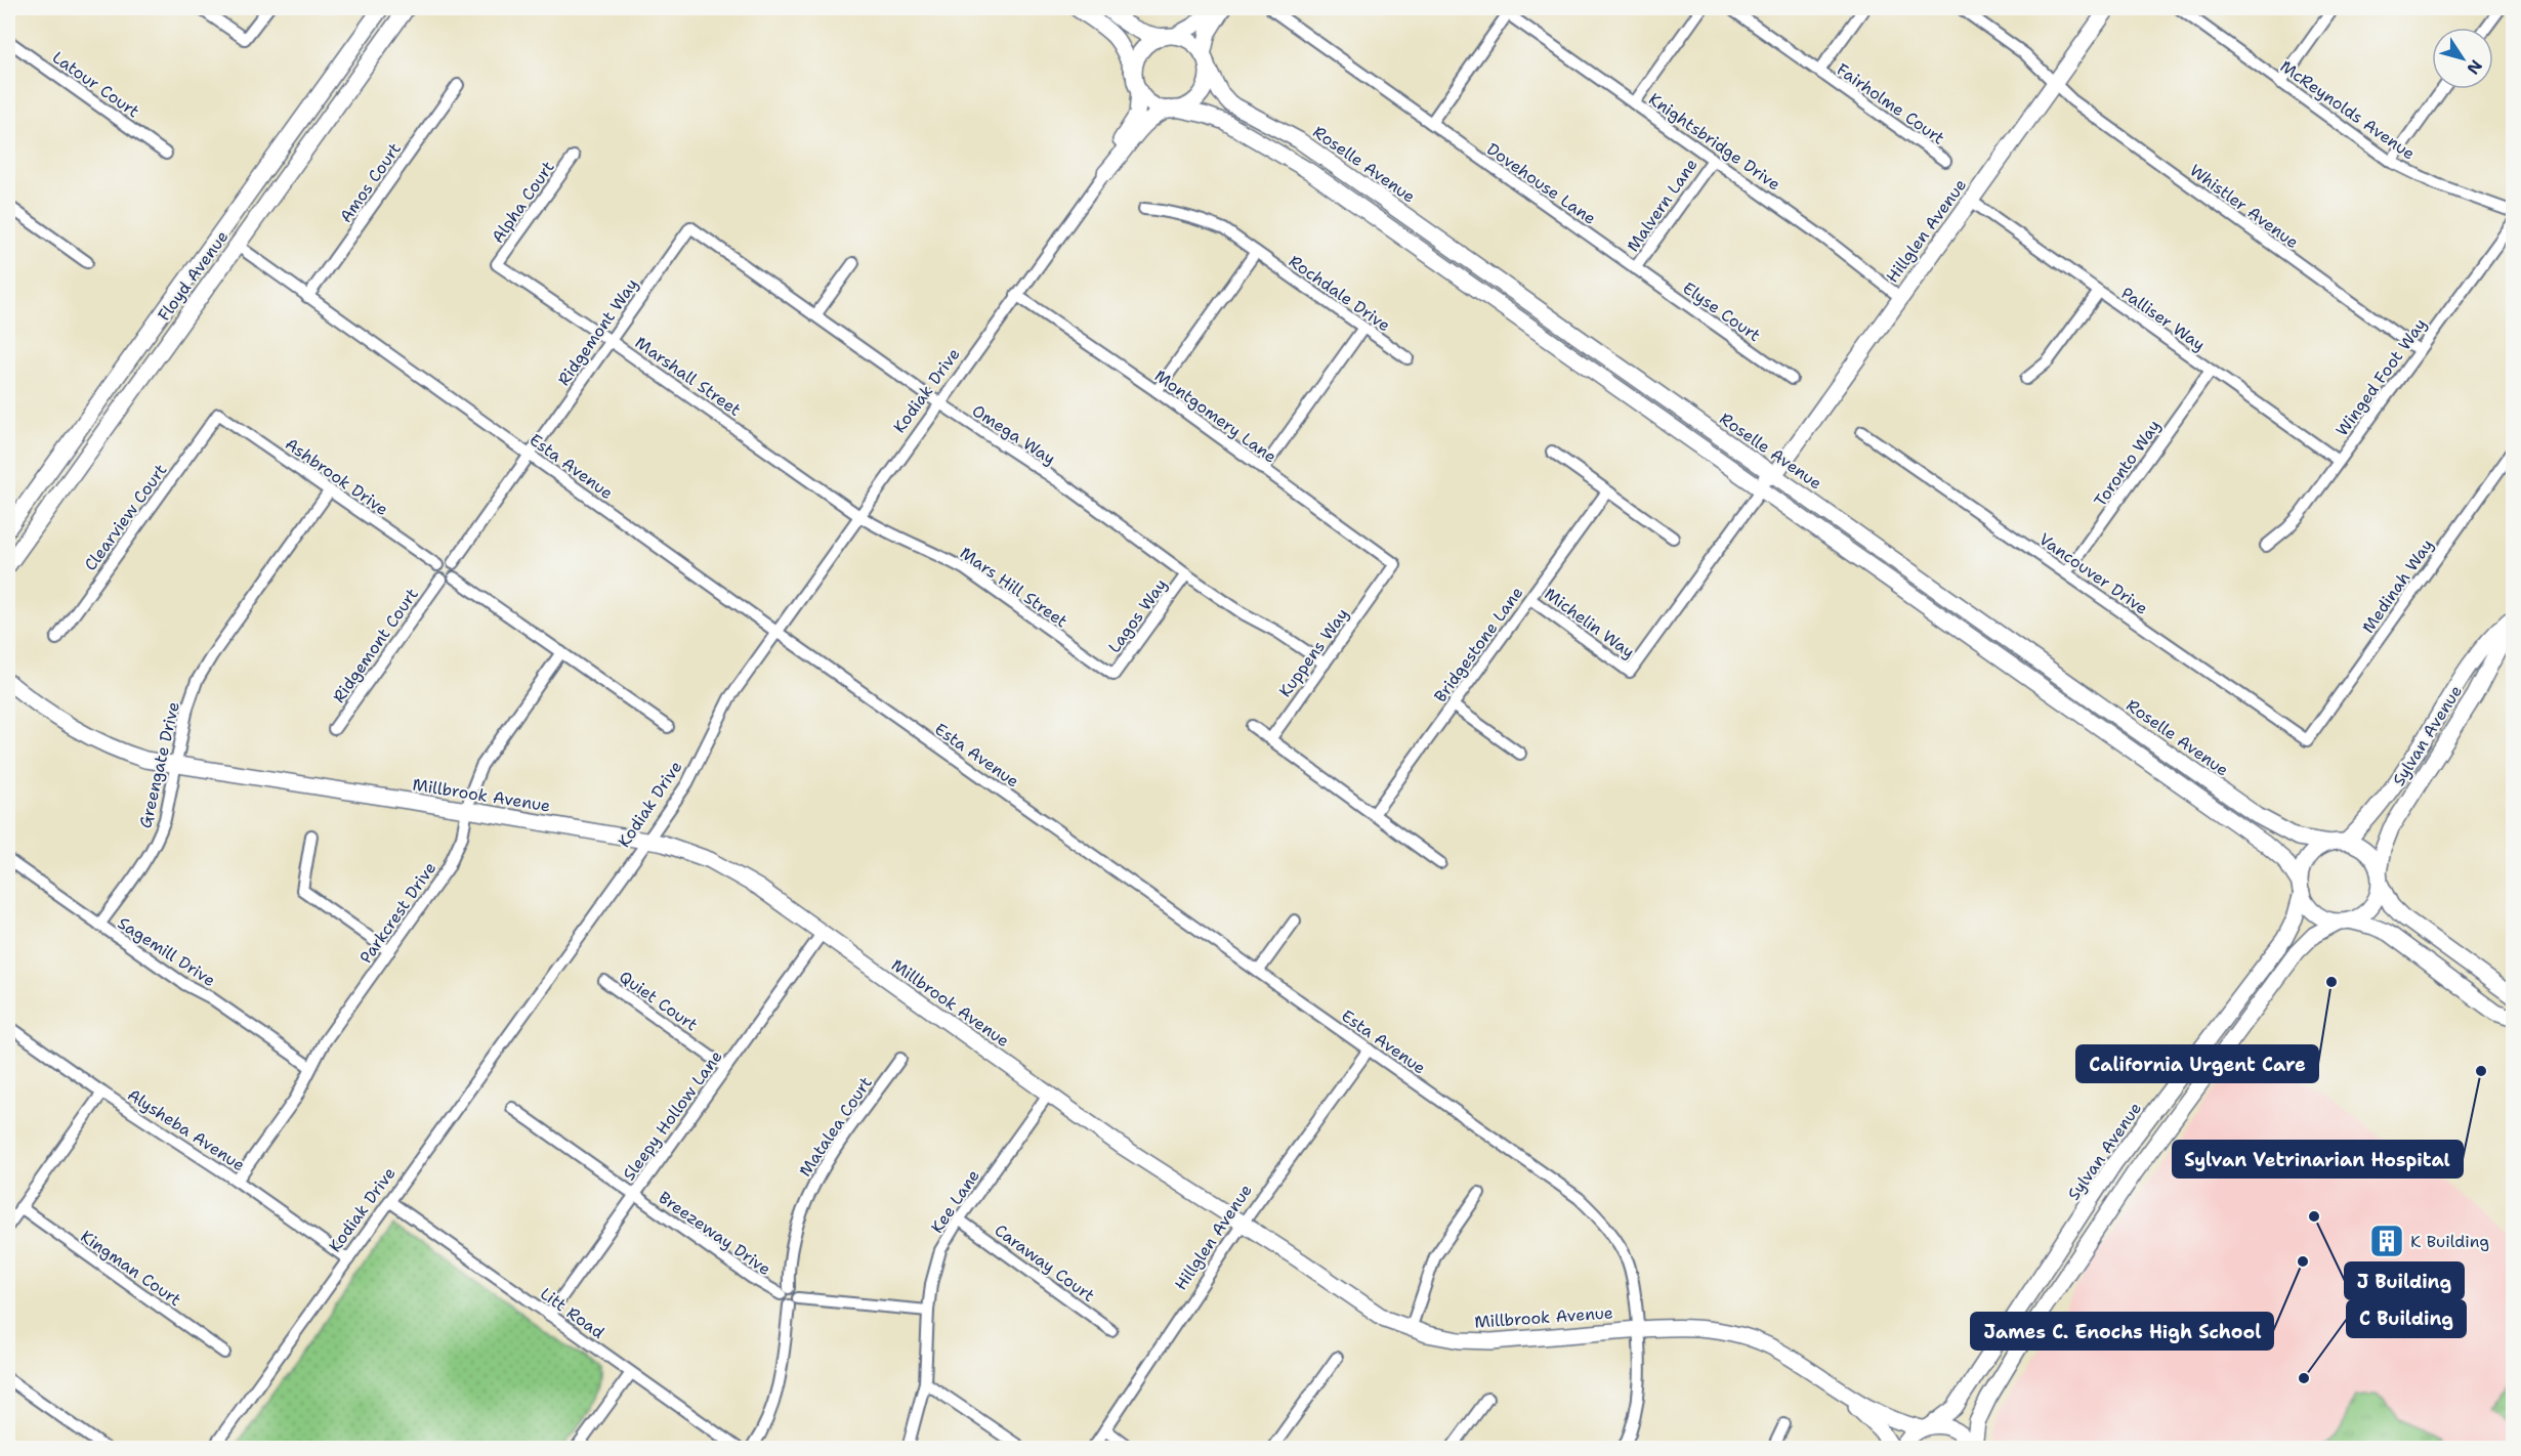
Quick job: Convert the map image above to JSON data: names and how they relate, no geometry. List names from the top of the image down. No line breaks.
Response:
{"streets":{"main road":["Roselle Avenue","Hillglen Avenue","Floyd Avenue","Kodiak Drive","Sylvan Avenue","Millbrook Avenue"],"street":["Latour Court","Fairholme Court","McReynolds Avenue","Knightsbridge Drive","Amos Court","Dovehouse Lane","Alpha Court","Malvern Lane","Whistler Avenue","Rochdale Drive","Elyse Court","Palliser Way","Ridgemont Way","Marshall Street","Winged Foot Way","Montgomery Lane","Omega Way","Toronto Way","Esta Avenue","Ashbrook Drive","Clearview Court","Vancouver Drive","Medinah Way","Mars Hill Street","Lagos Way","Michelin Way","Bridgestone Lane","Ridgemont Court","Kuppens Way","Greengate Drive","Parkcrest Drive","Sagemill Drive","Quiet Court","Sleepy Hollow Lane","Matalea Court","Alysheba Avenue","Kee Lane","Breezeway Drive","Caraway Court","Kingman Court","Litt Road"]},"crossings":[["Knightsbridge Drive","Malvern Lane"],["Knightsbridge Drive","Hillglen Avenue"],["Roselle Avenue","Hillglen Avenue"],["Roselle Avenue","Kodiak Drive"],["Roselle Avenue","Sylvan Avenue"],["Amos Court","Esta Avenue"],["Dovehouse Lane","Malvern Lane"],["Dovehouse Lane","Elyse Court"],["Alpha Court","Marshall Street"],["Malvern Lane","Elyse Court"],["Whistler Avenue","Hillglen Avenue"],["Whistler Avenue","Winged Foot Way"],["Hillglen Avenue","Palliser Way"],["Hillglen Avenue","Esta Avenue"],["Hillglen Avenue","Millbrook Avenue"],["Floyd Avenue","Esta Avenue"],["Palliser Way","Winged Foot Way"],["Palliser Way","Toronto Way"],["Ridgemont Way","Marshall Street"],["Ridgemont Way","Omega Way"],["Ridgemont Way","Esta Avenue"],["Marshall Street","Kodiak Drive"],["Marshall Street","Mars Hill Street"],["Kodiak Drive","Montgomery Lane"],["Kodiak Drive","Omega Way"],["Kodiak Drive","Esta Avenue"],["Kodiak Drive","Mars Hill Street"],["Kodiak Drive","Millbrook Avenue"],["Kodiak Drive","Alysheba Avenue"],["Kodiak Drive","Litt Road"],["Montgomery Lane","Kuppens Way"],["Omega Way","Lagos Way"],["Omega Way","Kuppens Way"],["Toronto Way","Vancouver Drive"],["Esta Avenue","Millbrook Avenue"],["Ashbrook Drive","Clearview Court"],["Ashbrook Drive","Ridgemont Court"],["Ashbrook Drive","Greengate Drive"],["Vancouver Drive","Medinah Way"],["Mars Hill Street","Lagos Way"],["Michelin Way","Bridgestone Lane"],["Sylvan Avenue","Millbrook Avenue"],["Greengate Drive","Millbrook Avenue"],["Greengate Drive","Sagemill Drive"],["Millbrook Avenue","Parkcrest Drive"],["Millbrook Avenue","Sleepy Hollow Lane"],["Millbrook Avenue","Kee Lane"],["Parkcrest Drive","Sagemill Drive"],["Parkcrest Drive","Alysheba Avenue"],["Quiet Court","Sleepy Hollow Lane"],["Sleepy Hollow Lane","Breezeway Drive"],["Sleepy Hollow Lane","Litt Road"],["Matalea Court","Breezeway Drive"],["Kee Lane","Caraway Court"]],"places":{"other":["California Urgent Care","Sylvan Vetrinarian Hospital","J Building","James C. Enochs High School","C Building"],"building":["K Building"]},"north":"bottom right"}
